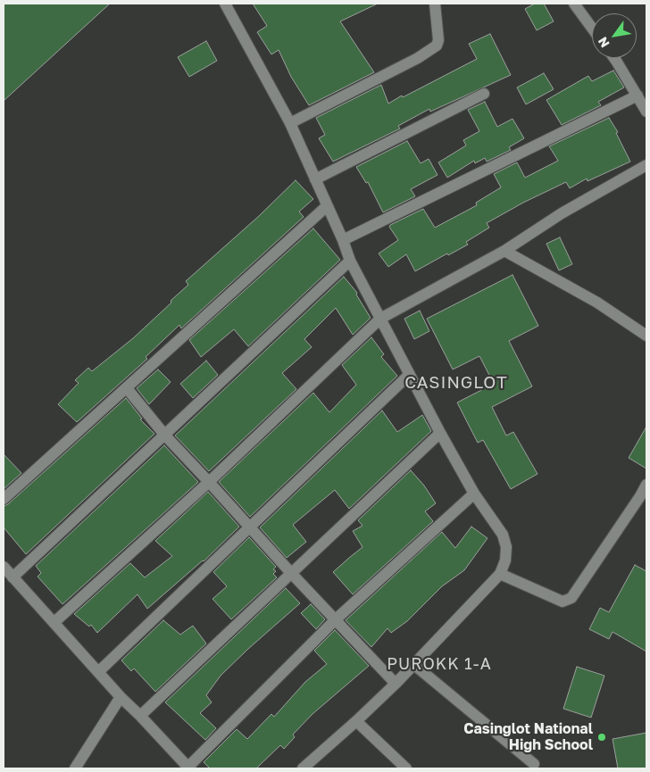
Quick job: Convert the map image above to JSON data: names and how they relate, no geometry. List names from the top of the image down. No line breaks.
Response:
{"districts":["CASINGLOT","PUROKK 1-A"],"places":["Casinglot National High School"],"north":"bottom left"}
